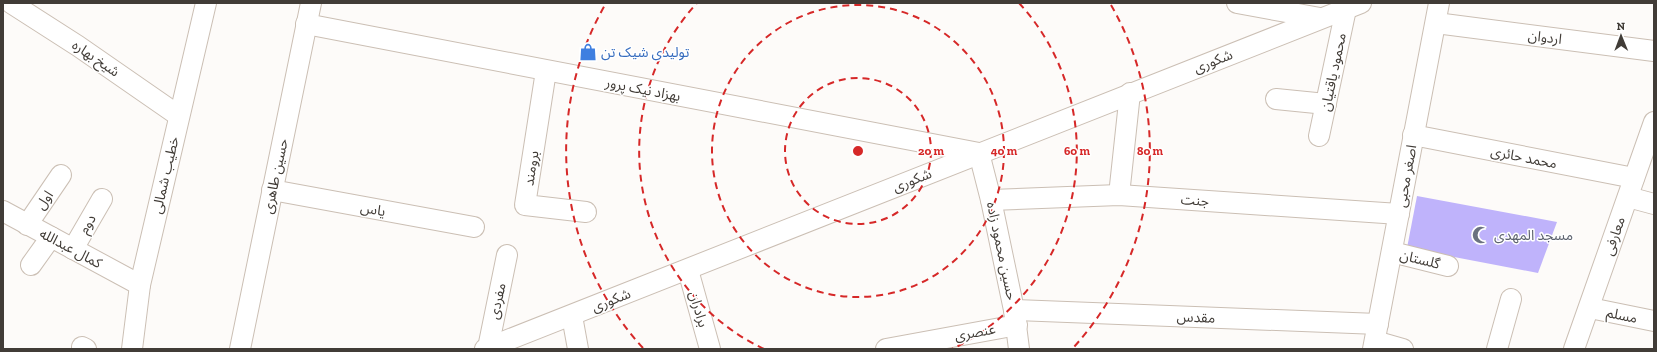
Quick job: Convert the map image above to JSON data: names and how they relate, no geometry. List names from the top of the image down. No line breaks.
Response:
{"streets":{"street":["اردوان","شیخ بهاره","شکوری","محمود یاقتیان","بهزاد نیک پرور","محمد حائری","برومند","خطیب شمالی","حسین طاهری","اصغر محبی","اول","جنت","یاس","دوم","معارفی","کمال عبدالله","حسین محمود زاده","گلستان","مفردی","برادران","مسلم","مقدس","عنصری"]},"crossings":[["اردوان","اصغر محبی"],["شیخ بهاره","خطیب شمالی"],["شکوری","محمود یاقتیان"],["شکوری","بهزاد نیک پرور"],["شکوری","حسین محمود زاده"],["شکوری","مفردی"],["شکوری","برادران"],["بهزاد نیک پرور","برومند"],["بهزاد نیک پرور","حسین طاهری"],["بهزاد نیک پرور","حسین محمود زاده"],["محمد حائری","اصغر محبی"],["محمد حائری","معارفی"],["خطیب شمالی","کمال عبدالله"],["حسین طاهری","یاس"],["اصغر محبی","جنت"],["اصغر محبی","گلستان"],["اصغر محبی","مقدس"],["اول","کمال عبدالله"],["جنت","حسین محمود زاده"],["دوم","کمال عبدالله"],["معارفی","مسلم"],["حسین محمود زاده","مقدس"],["حسین محمود زاده","عنصری"],["مقدس","عنصری"]],"places":{"shop":["تولیدی شیک تن"],"mosque":["مسجد المهدی"]},"north":"top","rings":["20 m","40 m","60 m","80 m"]}
